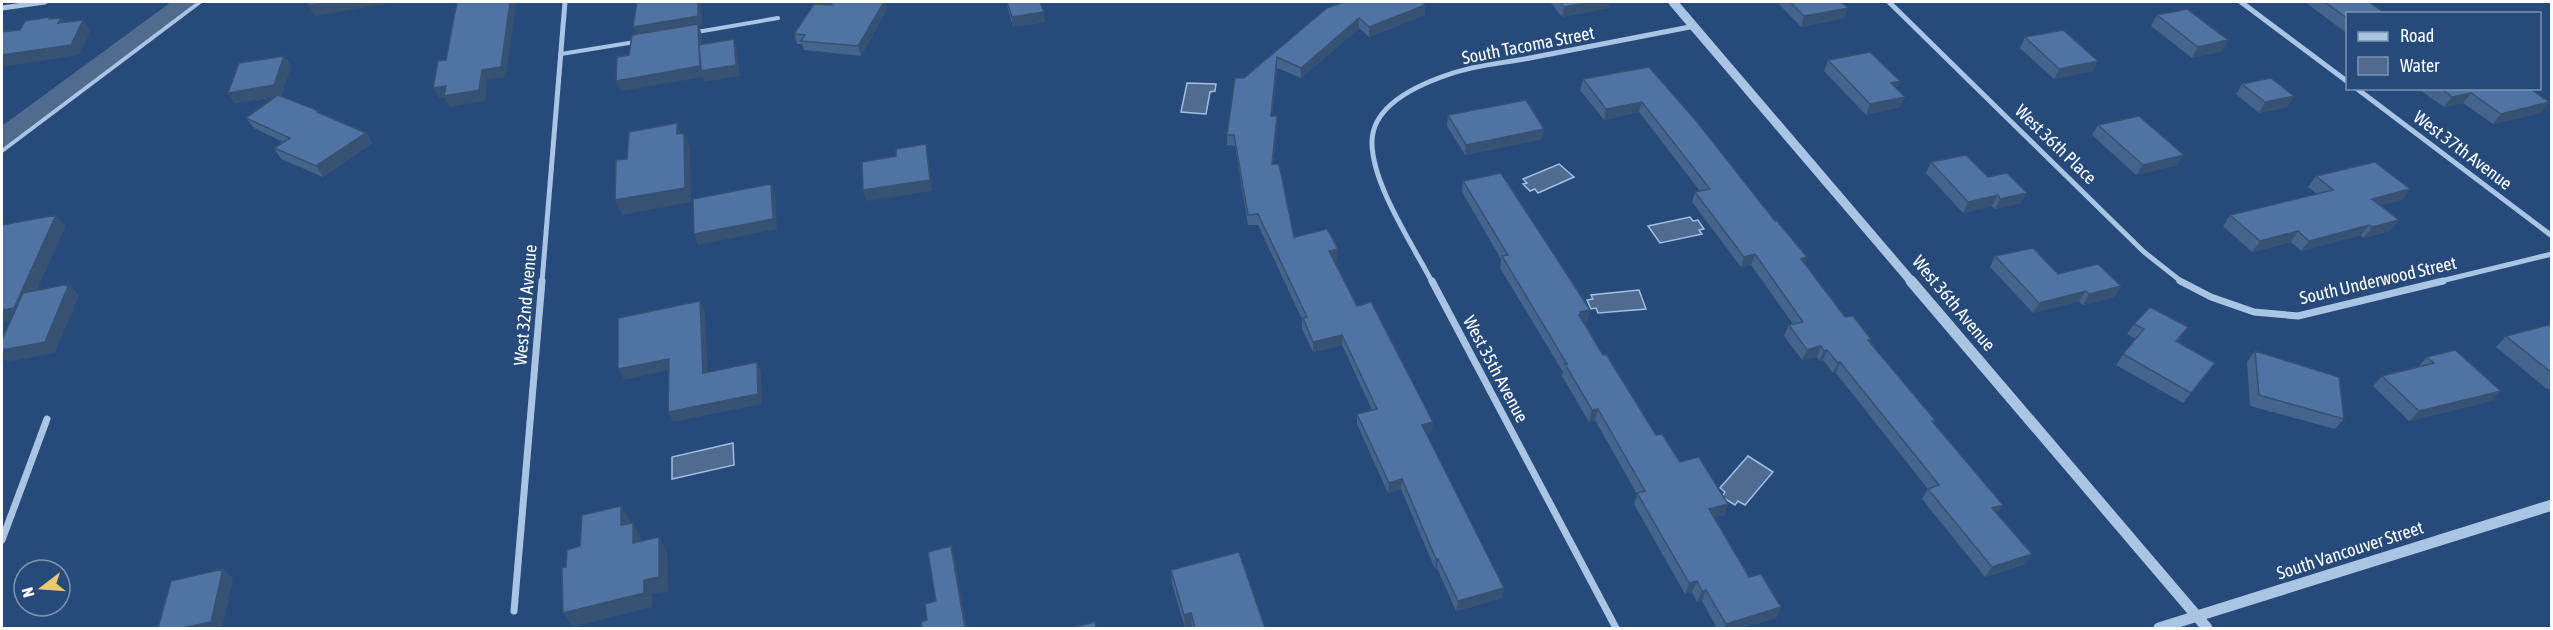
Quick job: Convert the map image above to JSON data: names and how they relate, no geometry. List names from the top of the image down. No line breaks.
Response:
{"streets":{"street":["South Tacoma Street","West 36th Place","West 37th Avenue","South Underwood Street","West 36th Avenue","West 32nd Avenue","West 35th Avenue","South Vancouver Street"]},"crossings":[["South Tacoma Street","West 36th Avenue"],["South Tacoma Street","West 35th Avenue"],["West 36th Place","South Underwood Street"],["West 36th Avenue","South Vancouver Street"]],"legend":["Road","Water"],"north":"left"}
